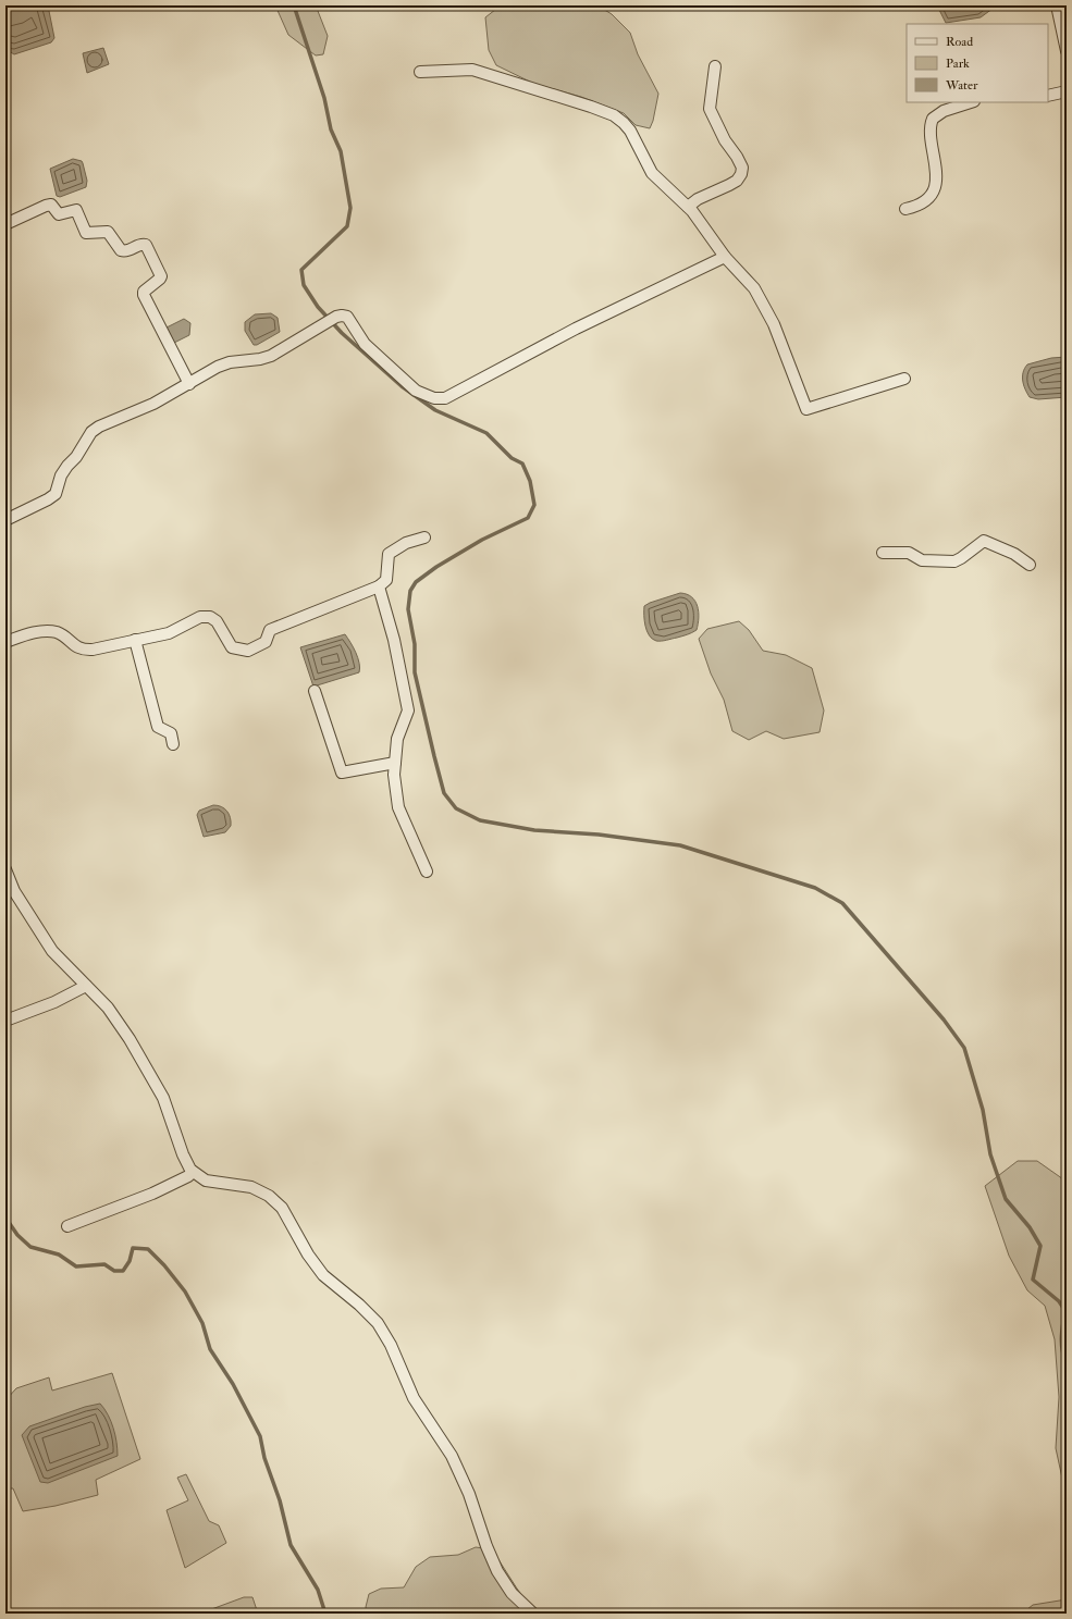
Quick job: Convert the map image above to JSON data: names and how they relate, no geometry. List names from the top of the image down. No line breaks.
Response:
{"legend":["Road","Park","Water"]}
